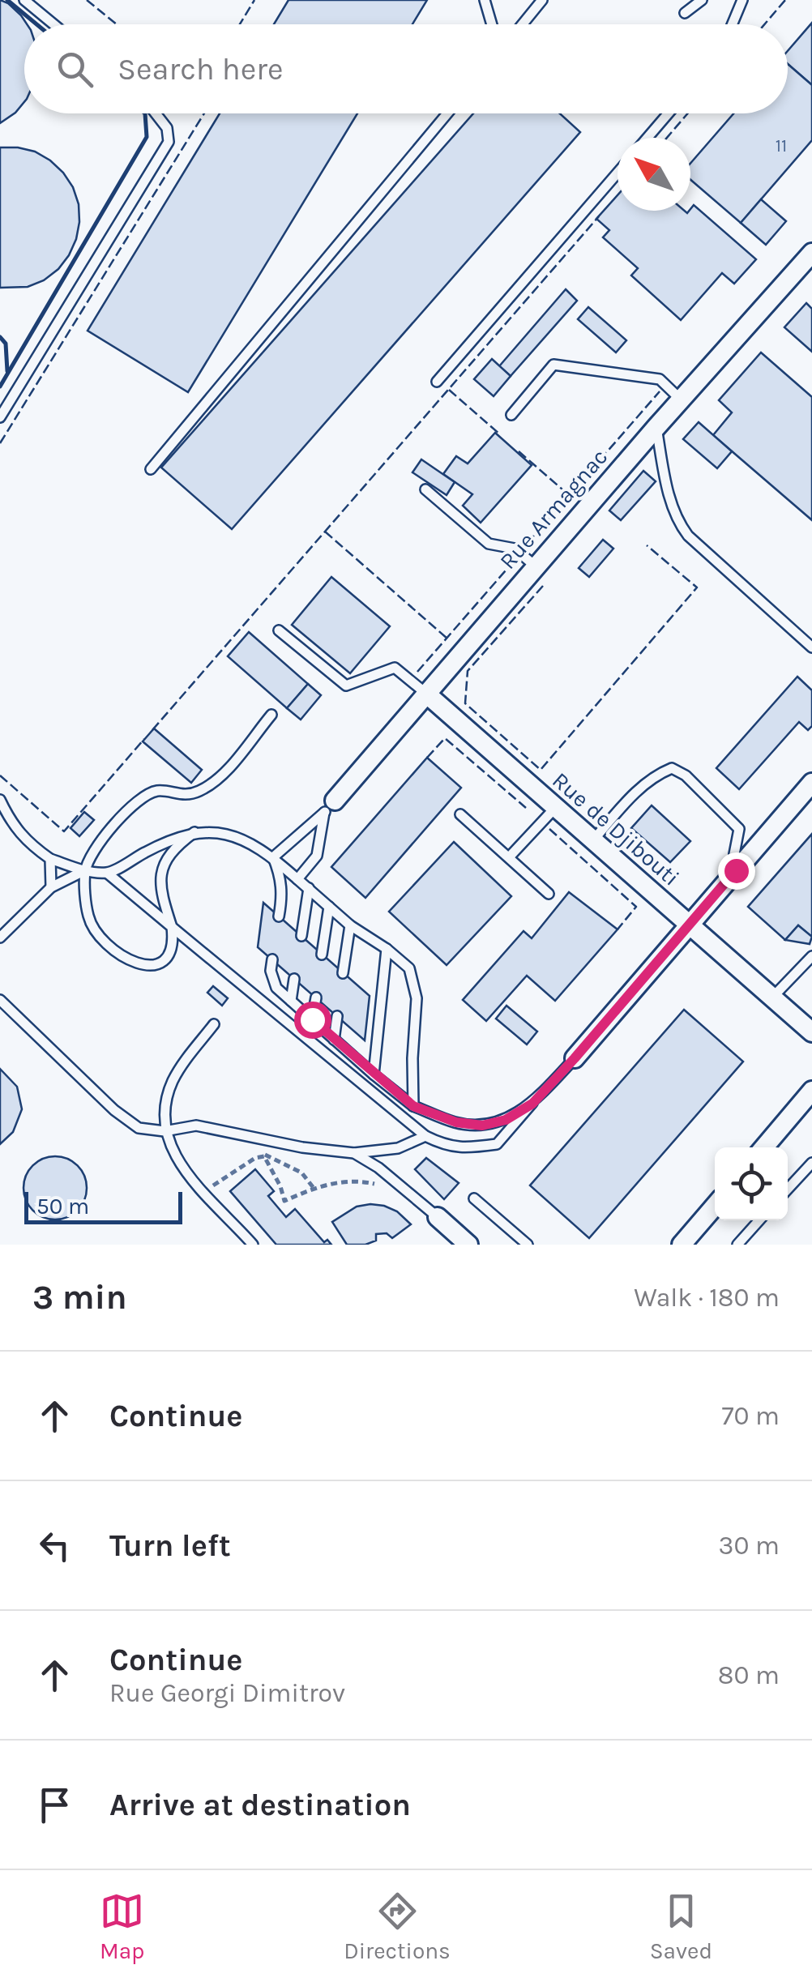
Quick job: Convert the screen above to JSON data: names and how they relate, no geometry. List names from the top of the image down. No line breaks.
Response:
{"streets":{"street":["Rue Armagnac","Rue de Djibouti"]},"crossings":[["Rue Armagnac","Rue de Djibouti"]],"house_numbers":["11"],"scale_bar":"50 m","north":"top left","page":{"search":"Search here","scale":"50 m","heading":["3 min","Walk · 180 m"],"list":[["Continue","70 m"],["Turn left","30 m"],["Continue","Rue Georgi Dimitrov","80 m"],"Arrive at destination"],"nav":["Map","Directions","Saved"]}}
